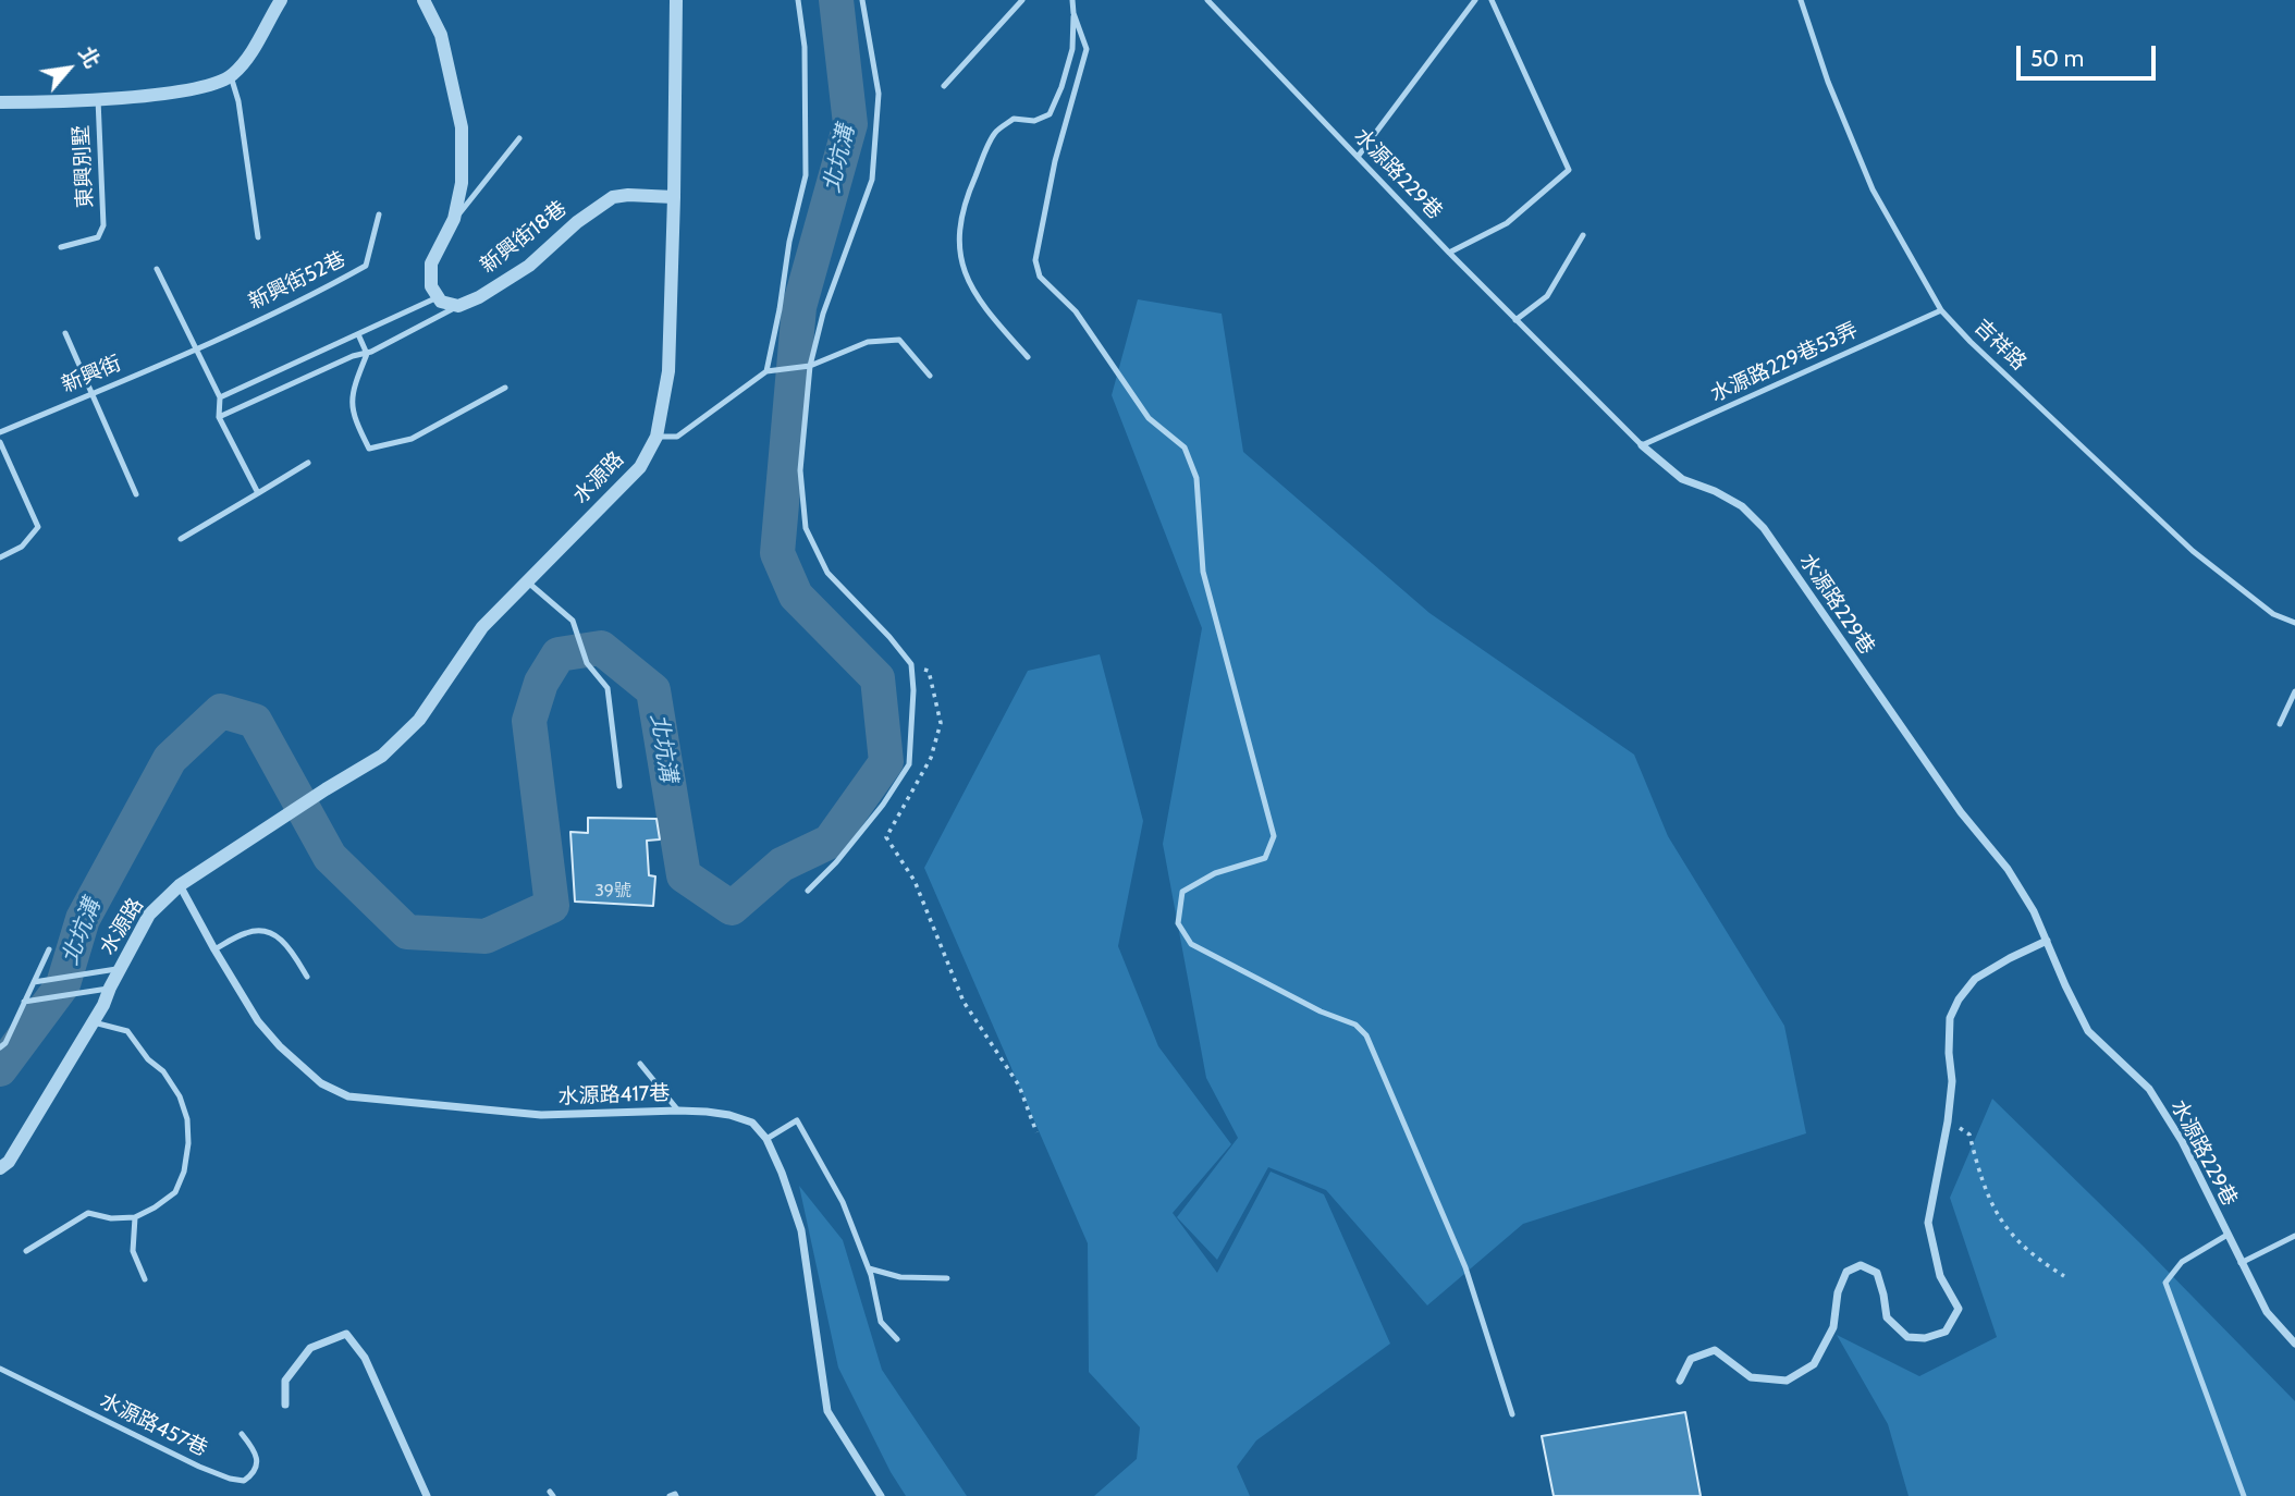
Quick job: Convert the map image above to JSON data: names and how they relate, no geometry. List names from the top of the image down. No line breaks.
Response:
{"streets":{"street":["水源路229巷","新興街18巷","水源路","水源路417巷"],"lane":["東興別墅","新興街52巷","吉祥路","水源路229巷53弄","新興街","水源路457巷"]},"crossings":[["水源路229巷","水源路229巷53弄"],["新興街18巷","水源路"],["新興街52巷","新興街"],["吉祥路","水源路229巷53弄"],["水源路","水源路417巷"]],"water":["北坑溝"],"house_numbers":["39號"],"scale_bar":"50 m","north":"top right"}
